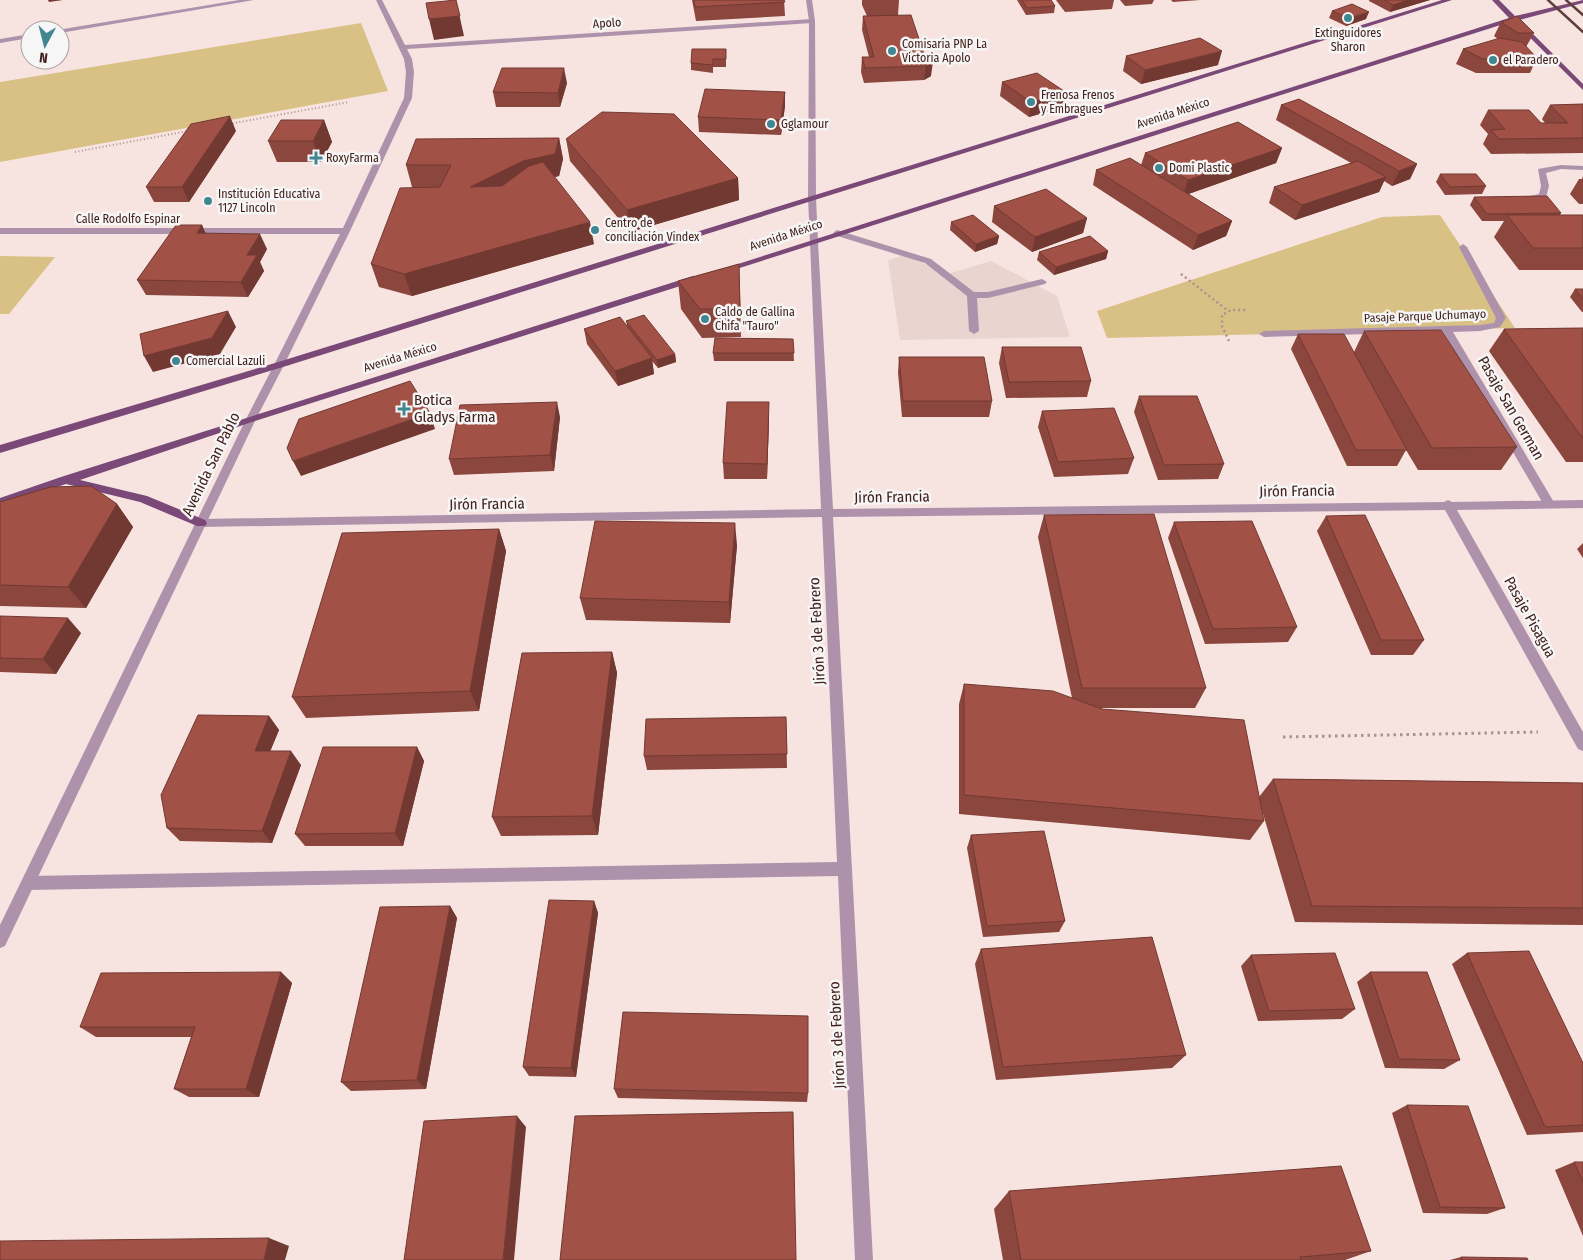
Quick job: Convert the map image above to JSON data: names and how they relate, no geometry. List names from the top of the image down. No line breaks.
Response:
{"streets":{"main road":["Avenida México"],"street":["Apolo","Calle Rodolfo Espinar","Pasaje Parque Uchumayo","Pasaje San German","Avenida San Pablo","Jirón Francia","Pasaje Pisagua","Jirón 3 de Febrero"]},"crossings":[["Apolo","Avenida San Pablo"],["Apolo","Jirón 3 de Febrero"],["Avenida México","Avenida San Pablo"],["Avenida México","Jirón 3 de Febrero"],["Calle Rodolfo Espinar","Avenida San Pablo"],["Pasaje Parque Uchumayo","Pasaje San German"],["Pasaje San German","Jirón Francia"],["Avenida San Pablo","Jirón Francia"],["Jirón Francia","Pasaje Pisagua"],["Jirón Francia","Jirón 3 de Febrero"]],"places":{"other":["Extinguidores Sharon","Comisaría PNP La Victoria Apolo","el Paradero","Frenosa Frenos y Embragues","Gglamour","Domi Plastic","Institución Educativa 1127 Lincoln","Centro de conciliación Vindex","Caldo de Gallina Chifa \"Tauro\"","Comercial Lazuli"],"health":["RoxyFarma","Botica Gladys Farma"]},"north":"bottom"}
